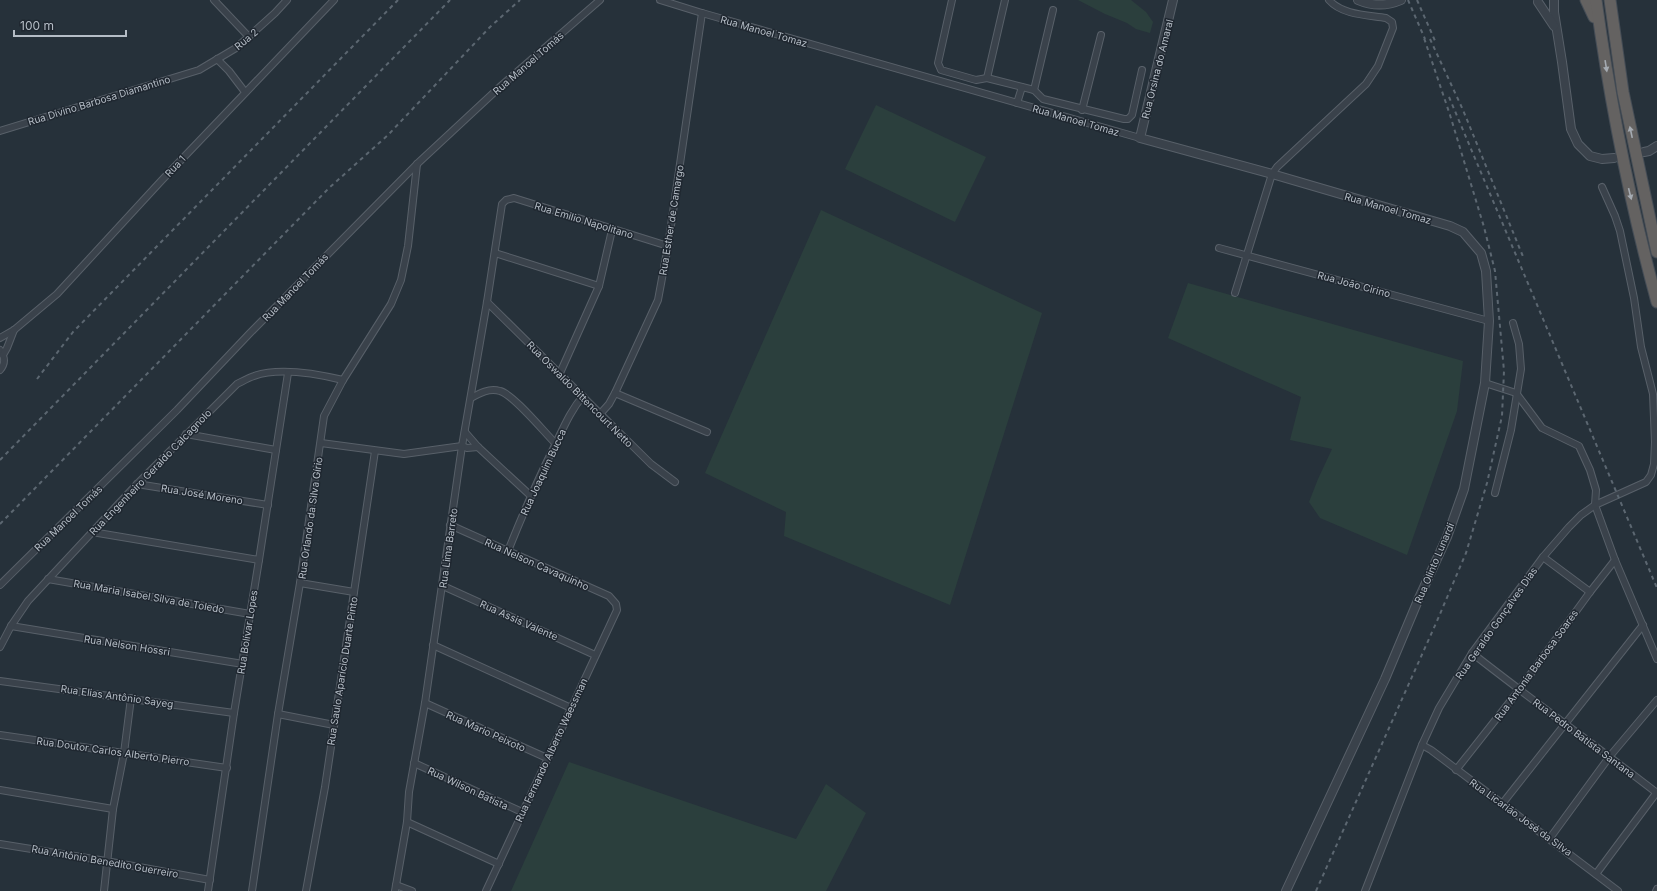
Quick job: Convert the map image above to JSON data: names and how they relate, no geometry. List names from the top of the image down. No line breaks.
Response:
{"streets":{"street":["Rua Manoel Tomaz","Rua 2","Rua Manoel Tomás","Rua Orsina do Amaral","Rua Divino Barbosa Diamantino","Rua 1","Rua Emilio Napolitano","Rua Esther de Camargo","Rua João Cirino","Rua Oswaldo Bittencourt Netto","Rua Engenheiro Geraldo Calcagnolo","Rua Joaquim Bucca","Rua José Moreno","Rua Orlando da Silva Gírio","Rua Lima Barreto","Rua Olinto Lunardi","Rua Nelson Cavaquinho","Rua Maria Isabel Silva de Toledo","Rua Assis Valente","Rua Geraldo Gonçalves Dias","Rua Bolívar Lopes","Rua Nelson Hossri","Rua Antonia Barbosa Soares","Rua Saulo Aparício Duarte Pinto","Rua Elias Antônio Sayeg","Rua Mario Peixoto","Rua Pedro Batista Santana","Rua Fernando Alberto Waessman","Rua Doutor Carlos Alberto Pierro","Rua Wilson Batista","Rua Licarião José da Silva","Rua Antônio Benedito Guerreiro"]},"crossings":[["Rua Manoel Tomaz","Rua Orsina do Amaral"],["Rua Manoel Tomaz","Rua Esther de Camargo"],["Rua Manoel Tomaz","Rua Olinto Lunardi"],["Rua 2","Rua Divino Barbosa Diamantino"],["Rua Manoel Tomás","Rua Orlando da Silva Gírio"],["Rua Emilio Napolitano","Rua Esther de Camargo"],["Rua Emilio Napolitano","Rua Lima Barreto"],["Rua Esther de Camargo","Rua Oswaldo Bittencourt Netto"],["Rua João Cirino","Rua Olinto Lunardi"],["Rua Oswaldo Bittencourt Netto","Rua Joaquim Bucca"],["Rua Oswaldo Bittencourt Netto","Rua Lima Barreto"],["Rua Engenheiro Geraldo Calcagnolo","Rua José Moreno"],["Rua Engenheiro Geraldo Calcagnolo","Rua Orlando da Silva Gírio"],["Rua Engenheiro Geraldo Calcagnolo","Rua Maria Isabel Silva de Toledo"],["Rua Engenheiro Geraldo Calcagnolo","Rua Bolívar Lopes"],["Rua Engenheiro Geraldo Calcagnolo","Rua Nelson Hossri"],["Rua Joaquim Bucca","Rua Nelson Cavaquinho"],["Rua José Moreno","Rua Bolívar Lopes"],["Rua Lima Barreto","Rua Nelson Cavaquinho"],["Rua Lima Barreto","Rua Assis Valente"],["Rua Lima Barreto","Rua Mario Peixoto"],["Rua Lima Barreto","Rua Wilson Batista"],["Rua Nelson Cavaquinho","Rua Fernando Alberto Waessman"],["Rua Maria Isabel Silva de Toledo","Rua Bolívar Lopes"],["Rua Assis Valente","Rua Fernando Alberto Waessman"],["Rua Geraldo Gonçalves Dias","Rua Pedro Batista Santana"],["Rua Geraldo Gonçalves Dias","Rua Licarião José da Silva"],["Rua Bolívar Lopes","Rua Nelson Hossri"],["Rua Bolívar Lopes","Rua Elias Antônio Sayeg"],["Rua Bolívar Lopes","Rua Doutor Carlos Alberto Pierro"],["Rua Bolívar Lopes","Rua Antônio Benedito Guerreiro"],["Rua Antonia Barbosa Soares","Rua Pedro Batista Santana"],["Rua Antonia Barbosa Soares","Rua Licarião José da Silva"],["Rua Mario Peixoto","Rua Fernando Alberto Waessman"],["Rua Fernando Alberto Waessman","Rua Wilson Batista"]],"scale_bar":"100 m"}
